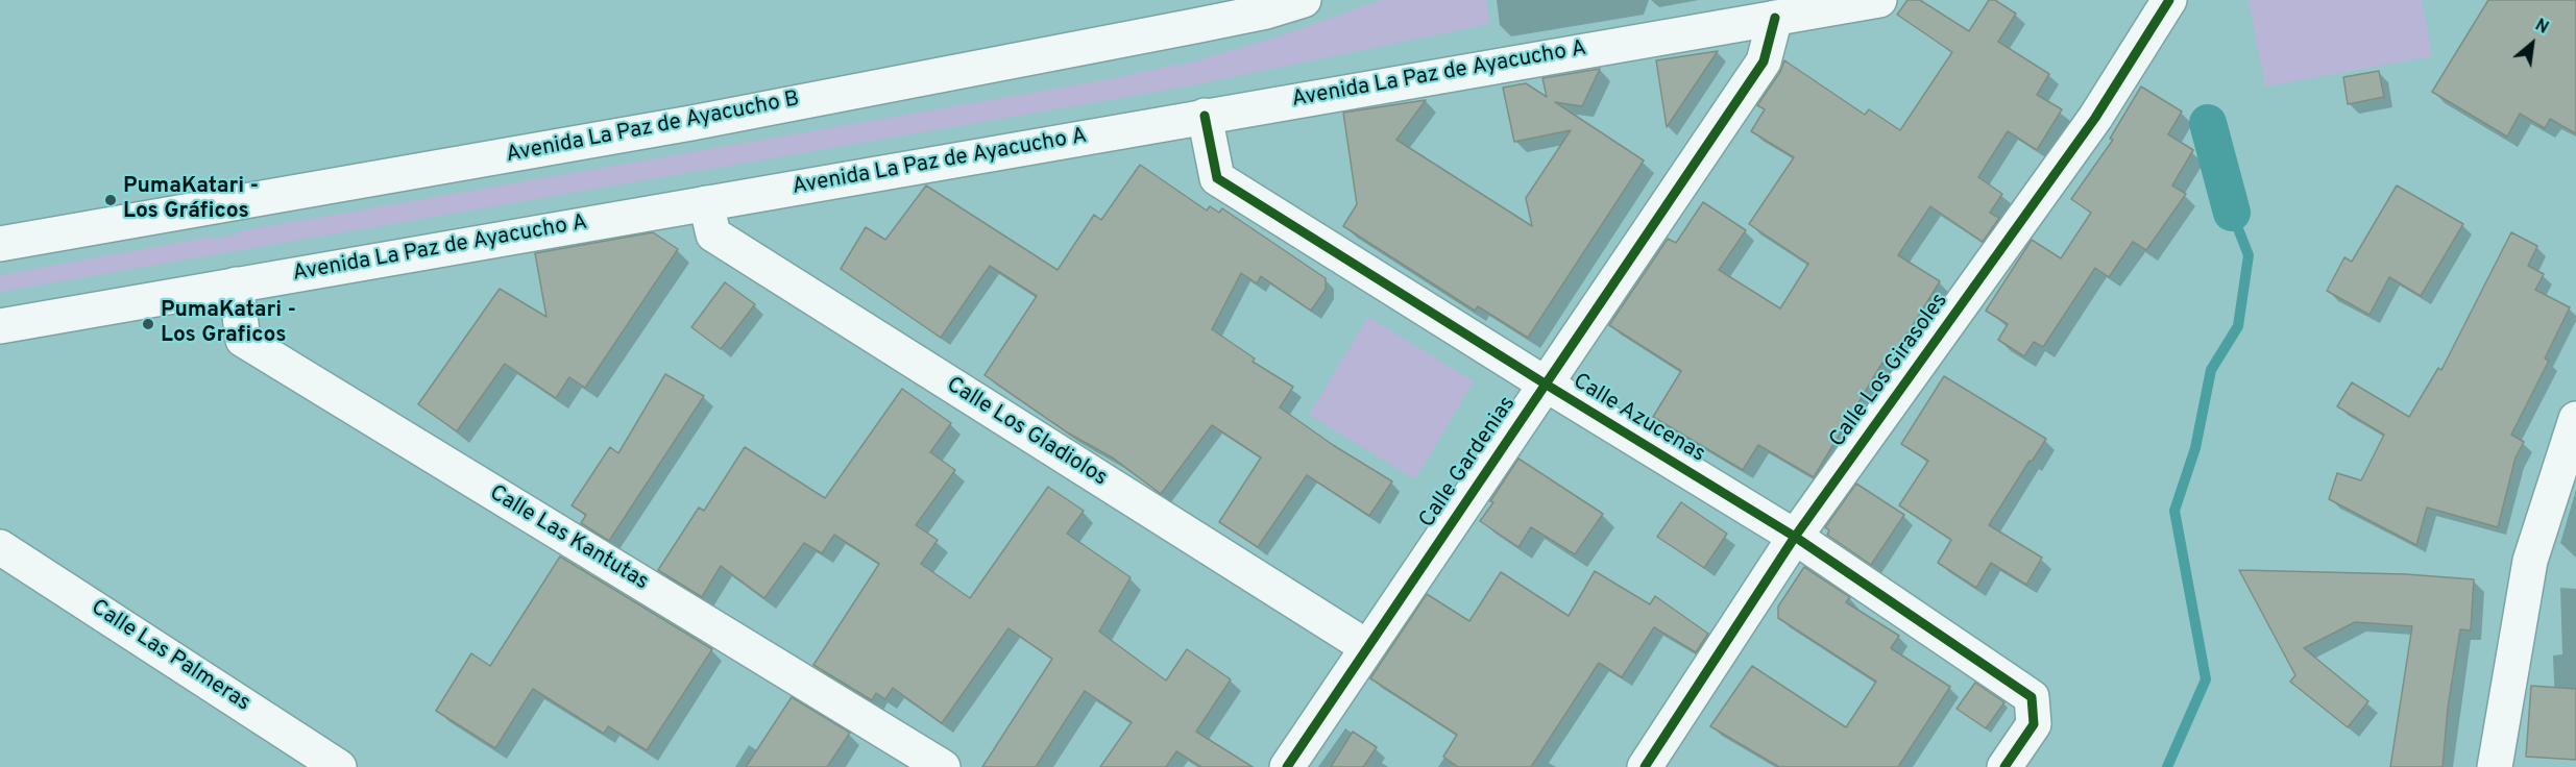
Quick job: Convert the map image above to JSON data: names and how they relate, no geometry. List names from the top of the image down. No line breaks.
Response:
{"streets":{"street":["Avenida La Paz de Ayacucho A","Avenida La Paz de Ayacucho B","Calle Los Girasoles","Calle Azucenas","Calle Los Gladiolos","Calle Gardenias","Calle Las Kantutas","Calle Las Palmeras"]},"crossings":[["Avenida La Paz de Ayacucho A","Calle Azucenas"],["Avenida La Paz de Ayacucho A","Calle Los Gladiolos"],["Avenida La Paz de Ayacucho A","Calle Gardenias"],["Avenida La Paz de Ayacucho A","Calle Las Kantutas"],["Calle Los Girasoles","Calle Azucenas"],["Calle Azucenas","Calle Gardenias"],["Calle Los Gladiolos","Calle Gardenias"]],"places":["PumaKatari - Los Gráficos","PumaKatari - Los Graficos"],"north":"top right"}
